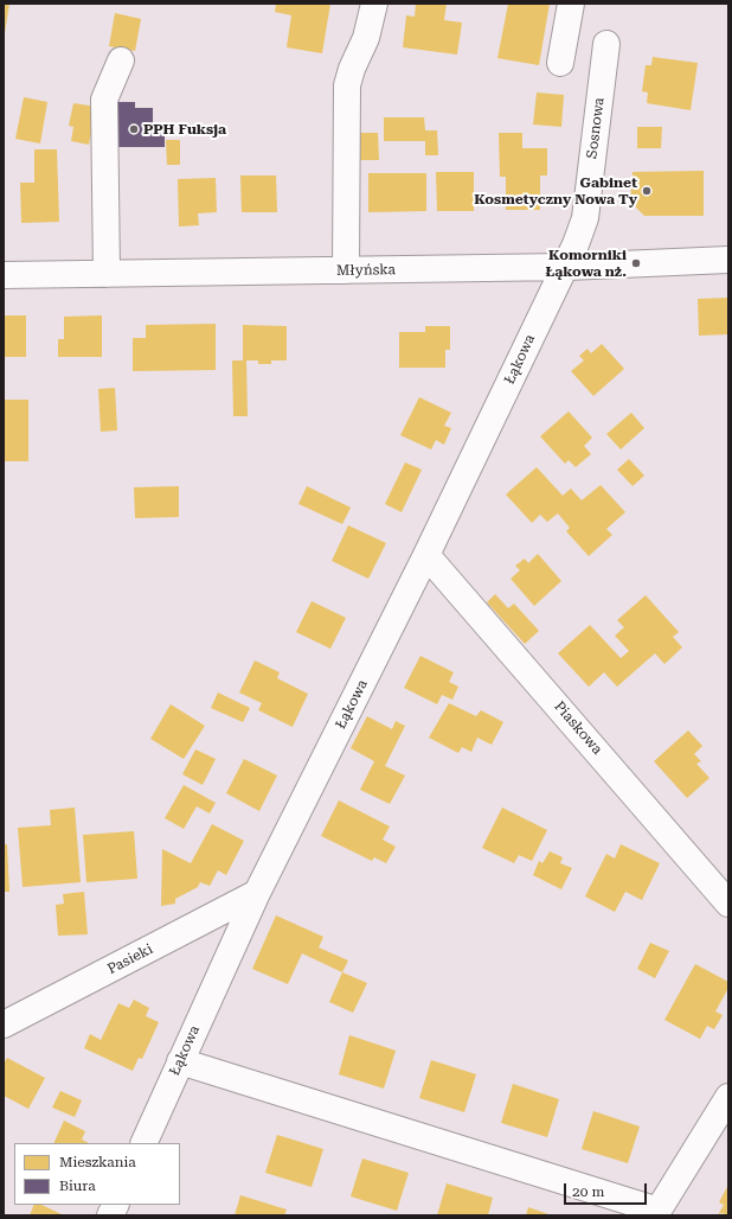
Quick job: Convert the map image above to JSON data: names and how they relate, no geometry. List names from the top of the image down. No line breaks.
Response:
{"streets":{"street":["Sosnowa","Młyńska","Łąkowa","Piaskowa","Pasieki"]},"crossings":[["Sosnowa","Młyńska"],["Sosnowa","Łąkowa"],["Młyńska","Łąkowa"],["Łąkowa","Piaskowa"],["Łąkowa","Pasieki"]],"places":["PPH Fuksja","Gabinet Kosmetyczny Nowa Ty","Komorniki Łąkowa nż."],"legend":["Mieszkania","Biura"],"scale_bar":"20 m"}
